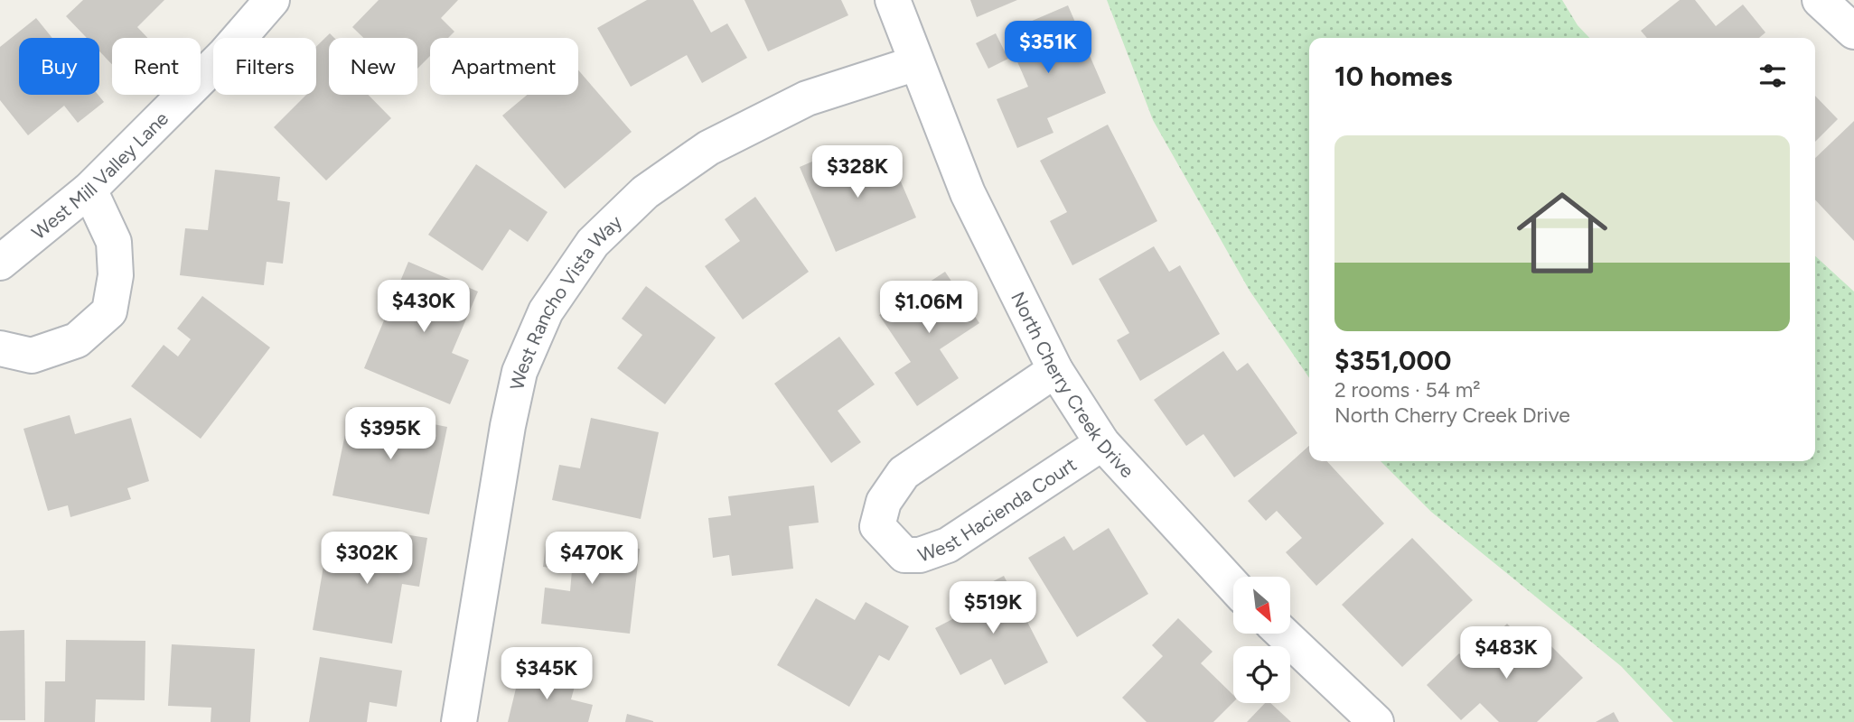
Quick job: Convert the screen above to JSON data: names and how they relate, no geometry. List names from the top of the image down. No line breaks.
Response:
{"streets":{"street":["West Mill Valley Lane","West Rancho Vista Way","North Cherry Creek Drive","West Hacienda Court"]},"crossings":[["West Rancho Vista Way","North Cherry Creek Drive"],["North Cherry Creek Drive","West Hacienda Court"]],"north":"bottom right","page":{"price":["$351K","$328K","$430K","$1.06M","$395K","$302K","$470K","$519K","$483K","$345K"],"chip":["Buy","Rent","Filters","New","Apartment"],"heading":"10 homes","list":[{"name":"$351,000","note":"2 rooms · 54 m² · North Cherry Creek Drive"}]}}
